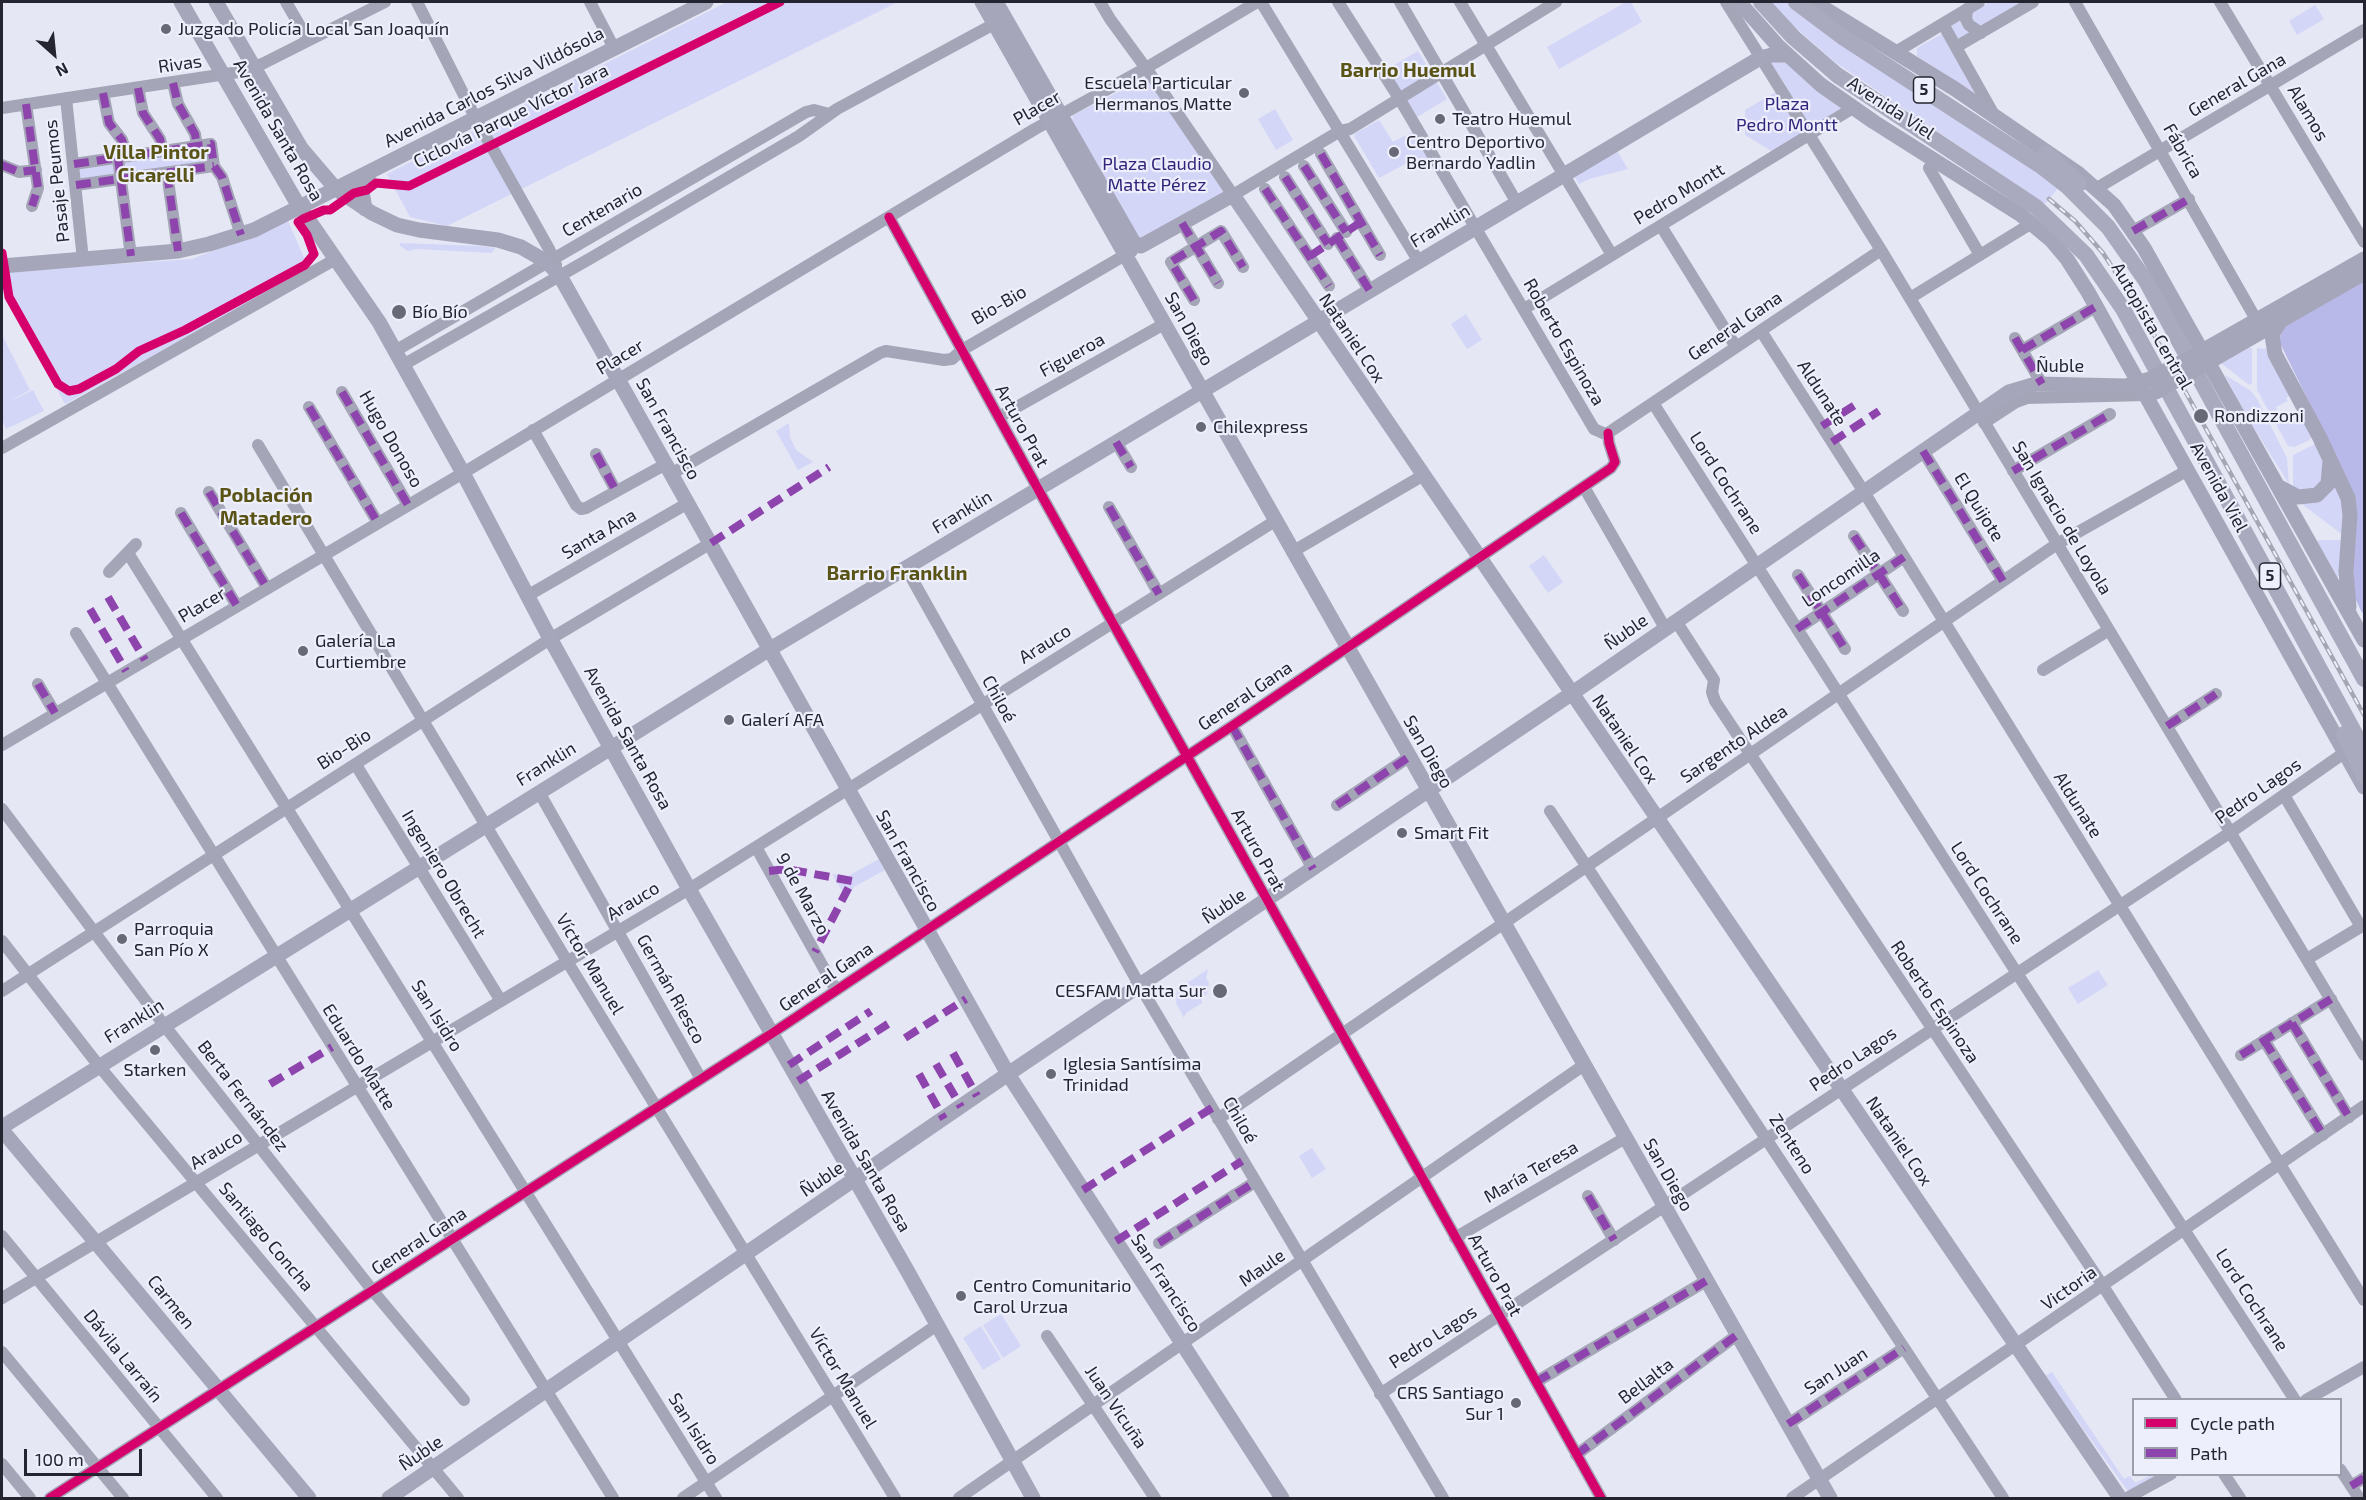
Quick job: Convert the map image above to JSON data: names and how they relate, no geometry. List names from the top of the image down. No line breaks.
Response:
{"streets":{"highway":["5","Autopista Central"],"main road":["Avenida Carlos Silva Vildósola","Avenida Viel","Avenida Santa Rosa","Franklin","Bio-Bio","San Diego","Nataniel Cox","Ñuble","San Francisco","Carmen"],"street":["Rivas","General Gana","Placer","Alamos","Fábrica","Pasaje Peumos","Pedro Montt","Centenario","Roberto Espinoza","Figueroa","Aldunate","Arturo Prat","Hugo Donoso","Lord Cochrane","El Quijote","San Ignacio de Loyola","Santa Ana","Loncomilla","Arauco","Chiloé","Sargento Aldea","Pedro Lagos","Ingeniero Obrecht","9 de Marzo","Víctor Manuel","Germán Riesco","San Isidro","Eduardo Matte","Berta Fernández","Zenteno","María Teresa","Santiago Concha","Maule","Victoria","Dávila Larraín","San Juan","Bellalta","Juan Vicuña"],"cycle path":["Ciclovía Parque Víctor Jara"]},"crossings":[["Rivas","Avenida Santa Rosa"],["Rivas","Pasaje Peumos"],["General Gana","Alamos"],["General Gana","Avenida Santa Rosa"],["General Gana","Fábrica"],["General Gana","San Diego"],["General Gana","Nataniel Cox"],["General Gana","Roberto Espinoza"],["General Gana","Aldunate"],["General Gana","Arturo Prat"],["General Gana","San Francisco"],["General Gana","Lord Cochrane"],["General Gana","San Ignacio de Loyola"],["General Gana","Chiloé"],["General Gana","9 de Marzo"],["General Gana","Víctor Manuel"],["General Gana","Germán Riesco"],["General Gana","San Isidro"],["General Gana","Eduardo Matte"],["General Gana","Berta Fernández"],["General Gana","Santiago Concha"],["General Gana","Carmen"],["General Gana","Dávila Larraín"],["Avenida Carlos Silva Vildósola","Avenida Santa Rosa"],["Avenida Carlos Silva Vildósola","Pasaje Peumos"],["Avenida Carlos Silva Vildósola","San Francisco"],["Placer","Avenida Santa Rosa"],["Placer","Bio-Bio"],["Placer","San Diego"],["Placer","Nataniel Cox"],["Placer","Arturo Prat"],["Placer","San Francisco"],["Placer","Hugo Donoso"],["Placer","Víctor Manuel"],["Placer","San Isidro"],["Placer","Eduardo Matte"],["Avenida Viel","Pedro Montt"],["Avenida Viel","Franklin"],["Avenida Viel","Ñuble"],["Avenida Viel","Sargento Aldea"],["Avenida Viel","Pedro Lagos"],["Avenida Santa Rosa","Centenario"],["Avenida Santa Rosa","Franklin"],["Avenida Santa Rosa","Bio-Bio"],["Avenida Santa Rosa","Ñuble"],["Avenida Santa Rosa","San Francisco"],["Avenida Santa Rosa","Santa Ana"],["Avenida Santa Rosa","Arauco"],["Avenida Santa Rosa","Maule"],["Pedro Montt","Roberto Espinoza"],["Pedro Montt","San Ignacio de Loyola"],["Centenario","San Diego"],["Centenario","San Francisco"],["Franklin","San Diego"],["Franklin","Nataniel Cox"],["Franklin","Roberto Espinoza"],["Franklin","Arturo Prat"],["Franklin","San Francisco"],["Franklin","San Ignacio de Loyola"],["Franklin","Chiloé"],["Franklin","Ingeniero Obrecht"],["Franklin","Víctor Manuel"],["Franklin","Germán Riesco"],["Franklin","San Isidro"],["Franklin","Eduardo Matte"],["Franklin","Berta Fernández"],["Franklin","Santiago Concha"],["Franklin","Carmen"],["Bio-Bio","San Diego"],["Bio-Bio","Nataniel Cox"],["Bio-Bio","Roberto Espinoza"],["Bio-Bio","Arturo Prat"],["Bio-Bio","San Francisco"],["Bio-Bio","Ingeniero Obrecht"],["Bio-Bio","Víctor Manuel"],["Bio-Bio","San Isidro"],["Bio-Bio","Eduardo Matte"],["Bio-Bio","Berta Fernández"],["Bio-Bio","Santiago Concha"],["San Diego","Figueroa"],["San Diego","Ñuble"],["San Diego","Arauco"],["San Diego","Sargento Aldea"],["San Diego","Pedro Lagos"],["San Diego","María Teresa"],["San Diego","Maule"],["San Diego","Victoria"],["San Diego","San Juan"],["San Diego","Bellalta"],["Nataniel Cox","Ñuble"],["Nataniel Cox","Sargento Aldea"],["Nataniel Cox","Pedro Lagos"],["Nataniel Cox","Victoria"],["Roberto Espinoza","Ñuble"],["Roberto Espinoza","Sargento Aldea"],["Roberto Espinoza","Pedro Lagos"],["Roberto Espinoza","Victoria"],["Figueroa","Arturo Prat"],["Ñuble","Aldunate"],["Ñuble","Arturo Prat"],["Ñuble","San Francisco"],["Ñuble","Lord Cochrane"],["Ñuble","El Quijote"],["Ñuble","San Ignacio de Loyola"],["Ñuble","Chiloé"],["Ñuble","Víctor Manuel"],["Ñuble","San Isidro"],["Ñuble","Eduardo Matte"],["Ñuble","Santiago Concha"],["Aldunate","Loncomilla"],["Aldunate","Sargento Aldea"],["Aldunate","Pedro Lagos"],["Aldunate","Victoria"],["Arturo Prat","Arauco"],["Arturo Prat","Sargento Aldea"],["Arturo Prat","Pedro Lagos"],["Arturo Prat","María Teresa"],["Arturo Prat","Maule"],["Arturo Prat","Bellalta"],["San Francisco","Santa Ana"],["San Francisco","Arauco"],["San Francisco","Maule"],["Lord Cochrane","Loncomilla"],["Lord Cochrane","Sargento Aldea"],["Lord Cochrane","Pedro Lagos"],["Lord Cochrane","Victoria"],["El Quijote","Sargento Aldea"],["San Ignacio de Loyola","Sargento Aldea"],["San Ignacio de Loyola","Pedro Lagos"],["Arauco","Chiloé"],["Arauco","Ingeniero Obrecht"],["Arauco","9 de Marzo"],["Arauco","Víctor Manuel"],["Arauco","Germán Riesco"],["Arauco","San Isidro"],["Arauco","Eduardo Matte"],["Arauco","Berta Fernández"],["Arauco","Santiago Concha"],["Arauco","Carmen"],["Arauco","Dávila Larraín"],["Chiloé","Sargento Aldea"],["Chiloé","Pedro Lagos"],["Chiloé","Maule"],["Sargento Aldea","Zenteno"],["Pedro Lagos","Zenteno"],["Zenteno","Victoria"],["Zenteno","San Juan"],["Maule","Juan Vicuña"]],"districts":["Barrio Huemul","Villa Pintor Cicarelli","Población Matadero","Barrio Franklin"],"parks":["Plaza Pedro Montt","Plaza Claudio Matte Pérez"],"places":["Juzgado Policía Local San Joaquín","Escuela Particular Hermanos Matte","Teatro Huemul","Centro Deportivo Bernardo Yadlin","Bío Bío","Rondizzoni","Chilexpress","Galería La Curtiembre","Galerí AFA","Smart Fit","Parroquia San Pío X","CESFAM Matta Sur","Starken","Iglesia Santísima Trinidad","Centro Comunitario Carol Urzua","CRS Santiago Sur 1"],"legend":["Cycle path","Path"],"scale_bar":"100 m","north":"bottom right"}
